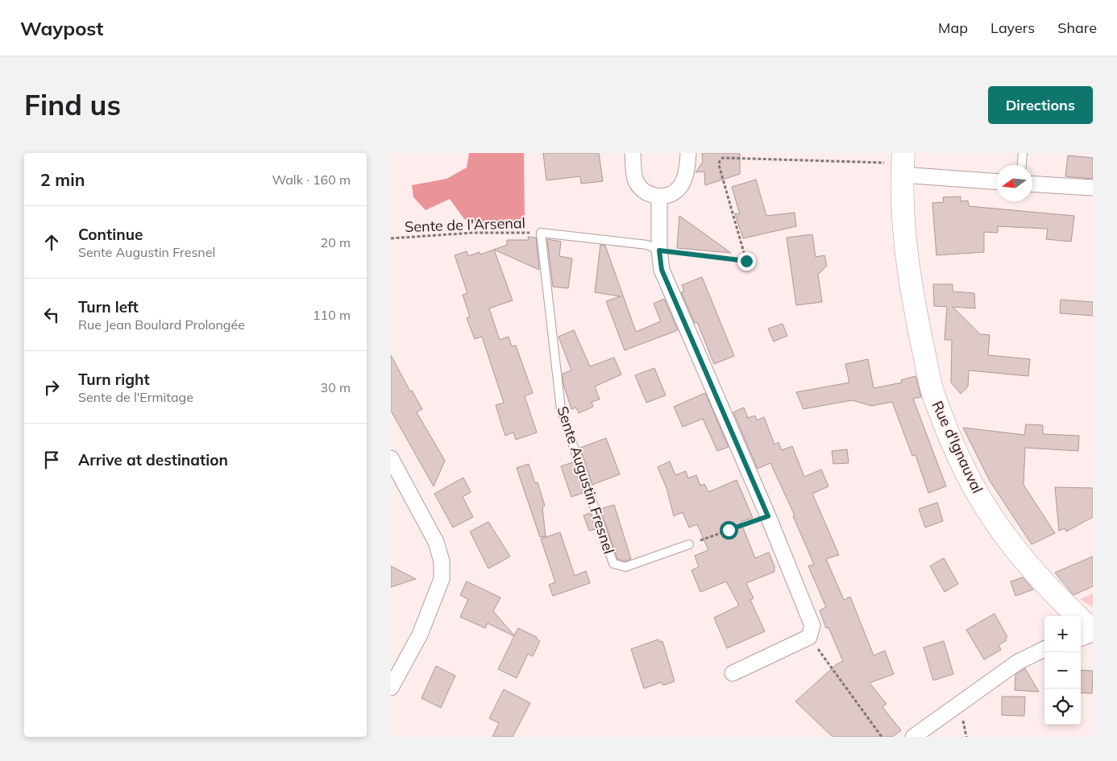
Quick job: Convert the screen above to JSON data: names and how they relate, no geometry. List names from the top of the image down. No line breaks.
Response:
{"streets":{"street":["Rue d'Ignauval"],"lane":["Sente Augustin Fresnel"],"path":["Sente de l'Arsenal"]},"crossings":[["Sente de l'Arsenal","Sente Augustin Fresnel"]],"north":"left","page":{"header":"Waypost","nav":["Map","Layers","Share"],"buttons":"Directions","title":"Find us","heading":["2 min","Walk · 160 m"],"list":[["Continue","Sente Augustin Fresnel","20 m"],["Turn left","Rue Jean Boulard Prolongée","110 m"],["Turn right","Sente de l'Ermitage","30 m"],"Arrive at destination"],"map_buttons":["+","−"]}}
